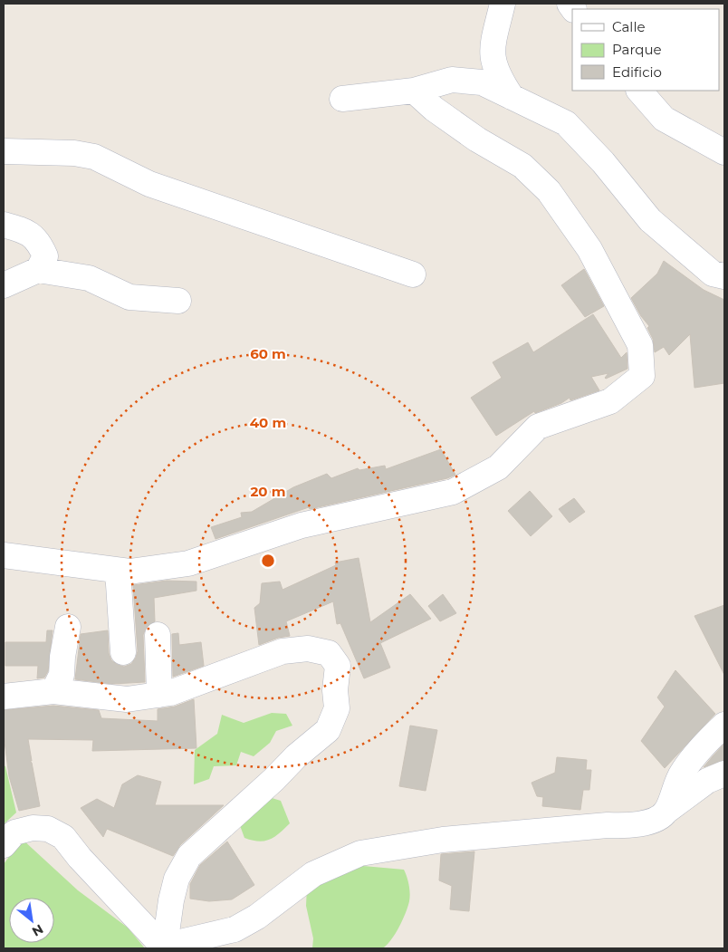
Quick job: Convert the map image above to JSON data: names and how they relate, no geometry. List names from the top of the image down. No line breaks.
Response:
{"legend":["Calle","Parque","Edificio"],"north":"bottom right","rings":["60 m","40 m","20 m"]}
